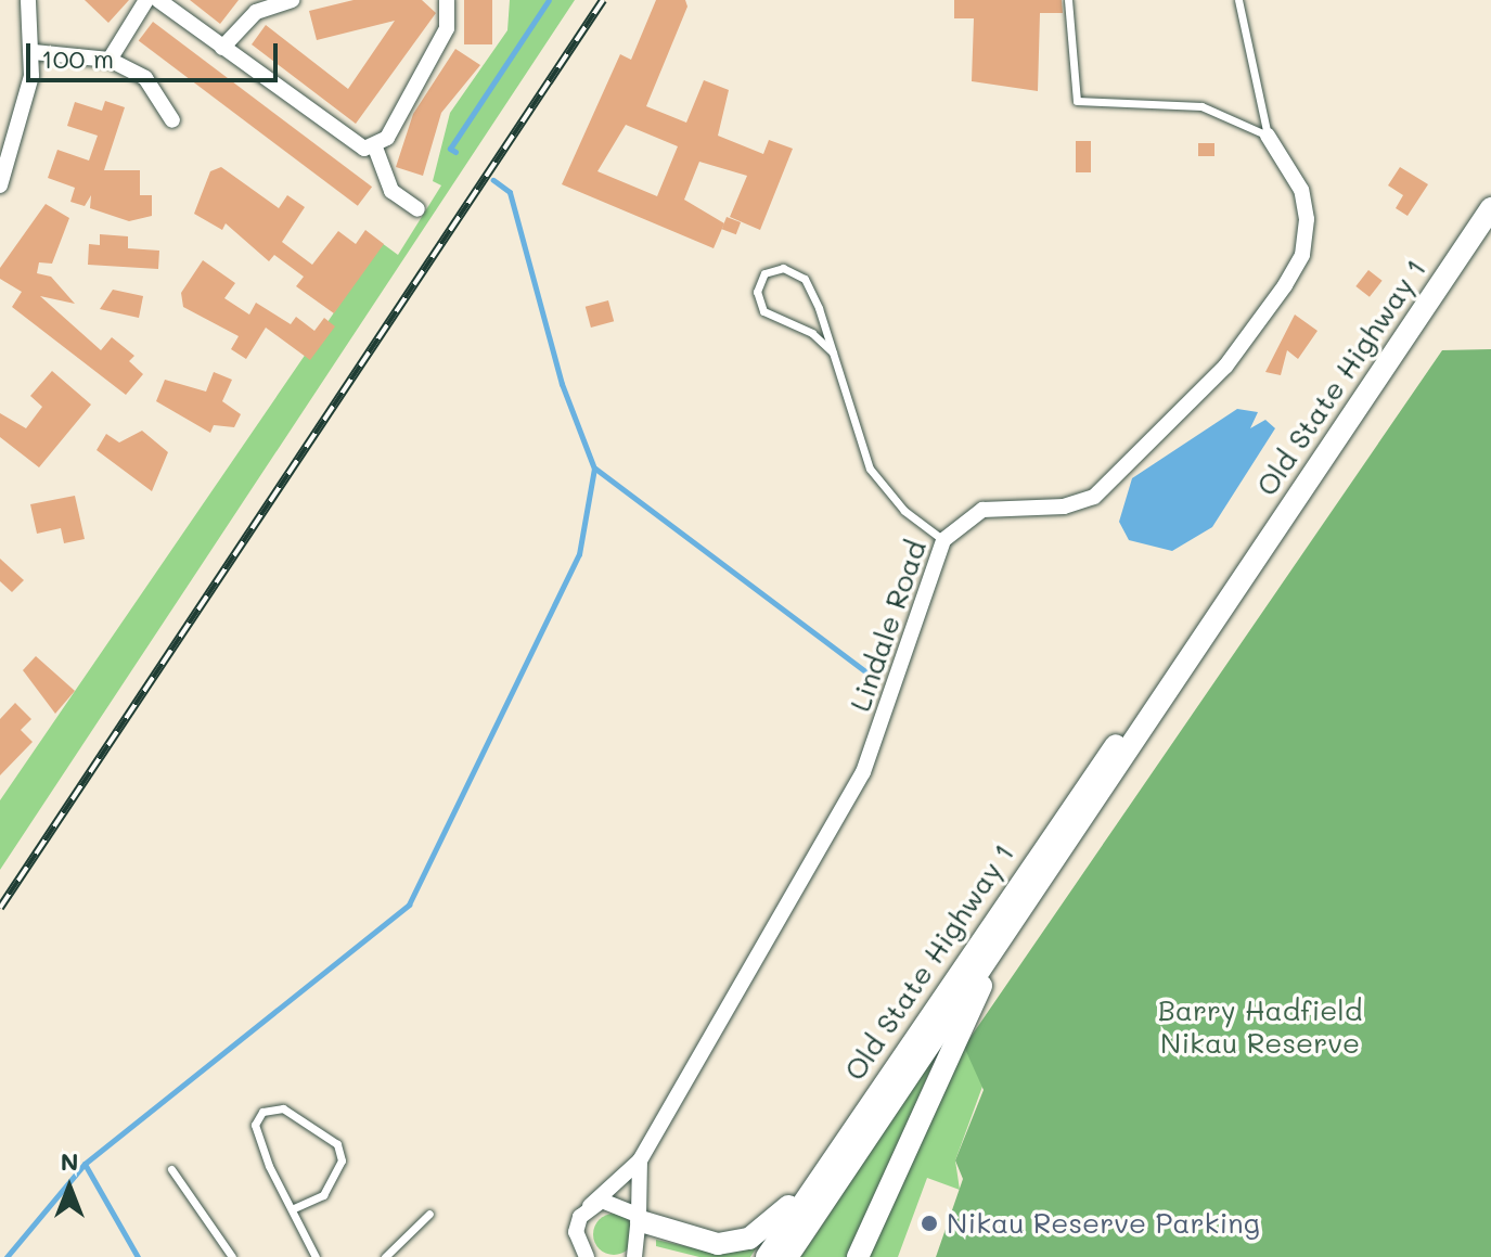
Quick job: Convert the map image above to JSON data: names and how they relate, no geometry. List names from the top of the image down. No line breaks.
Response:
{"streets":{"main road":["Old State Highway 1"],"street":["Lindale Road"]},"parks":["Barry Hadfield Nikau Reserve"],"places":["Nikau Reserve Parking"],"scale_bar":"100 m","north":"top"}
